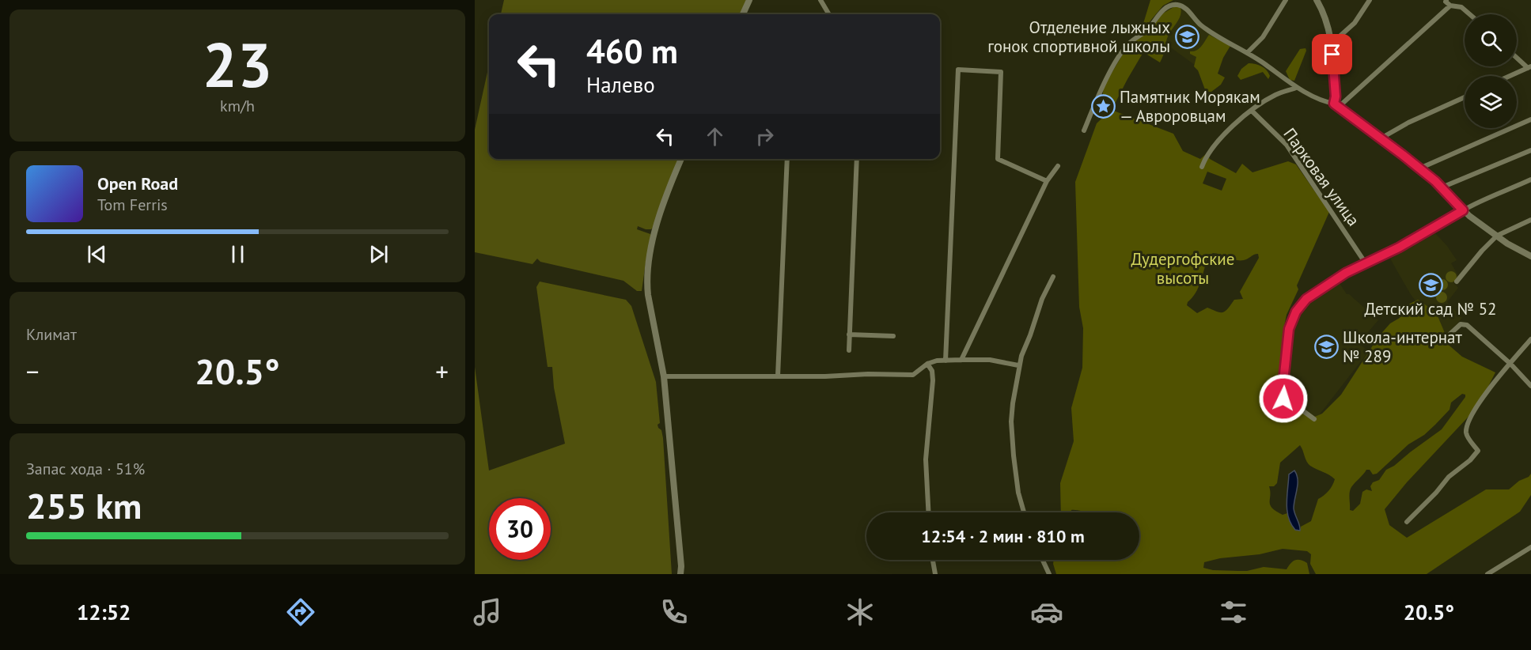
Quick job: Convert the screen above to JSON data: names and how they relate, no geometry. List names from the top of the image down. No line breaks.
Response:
{"streets":{"street":["Парковая улица"]},"parks":["Дудергофские высоты"],"places":{"school or university":["Отделение лыжных гонок спортивной школы","Детский сад № 52","Школа-интернат № 289"],"place":["Памятник Морякам — Авроровцам"]},"page":{"tile":[["23","km/h"],"Климат",["Запас хода · 51%","255 km"]],"turn":["460 m","Налево"],"song":["Open Road","Tom Ferris"],"heat":["−","20.5°","+"],"limit":"30","trip":"12:54 · 2 мин · 810 m","tabs":["12:52","20.5°"]}}
